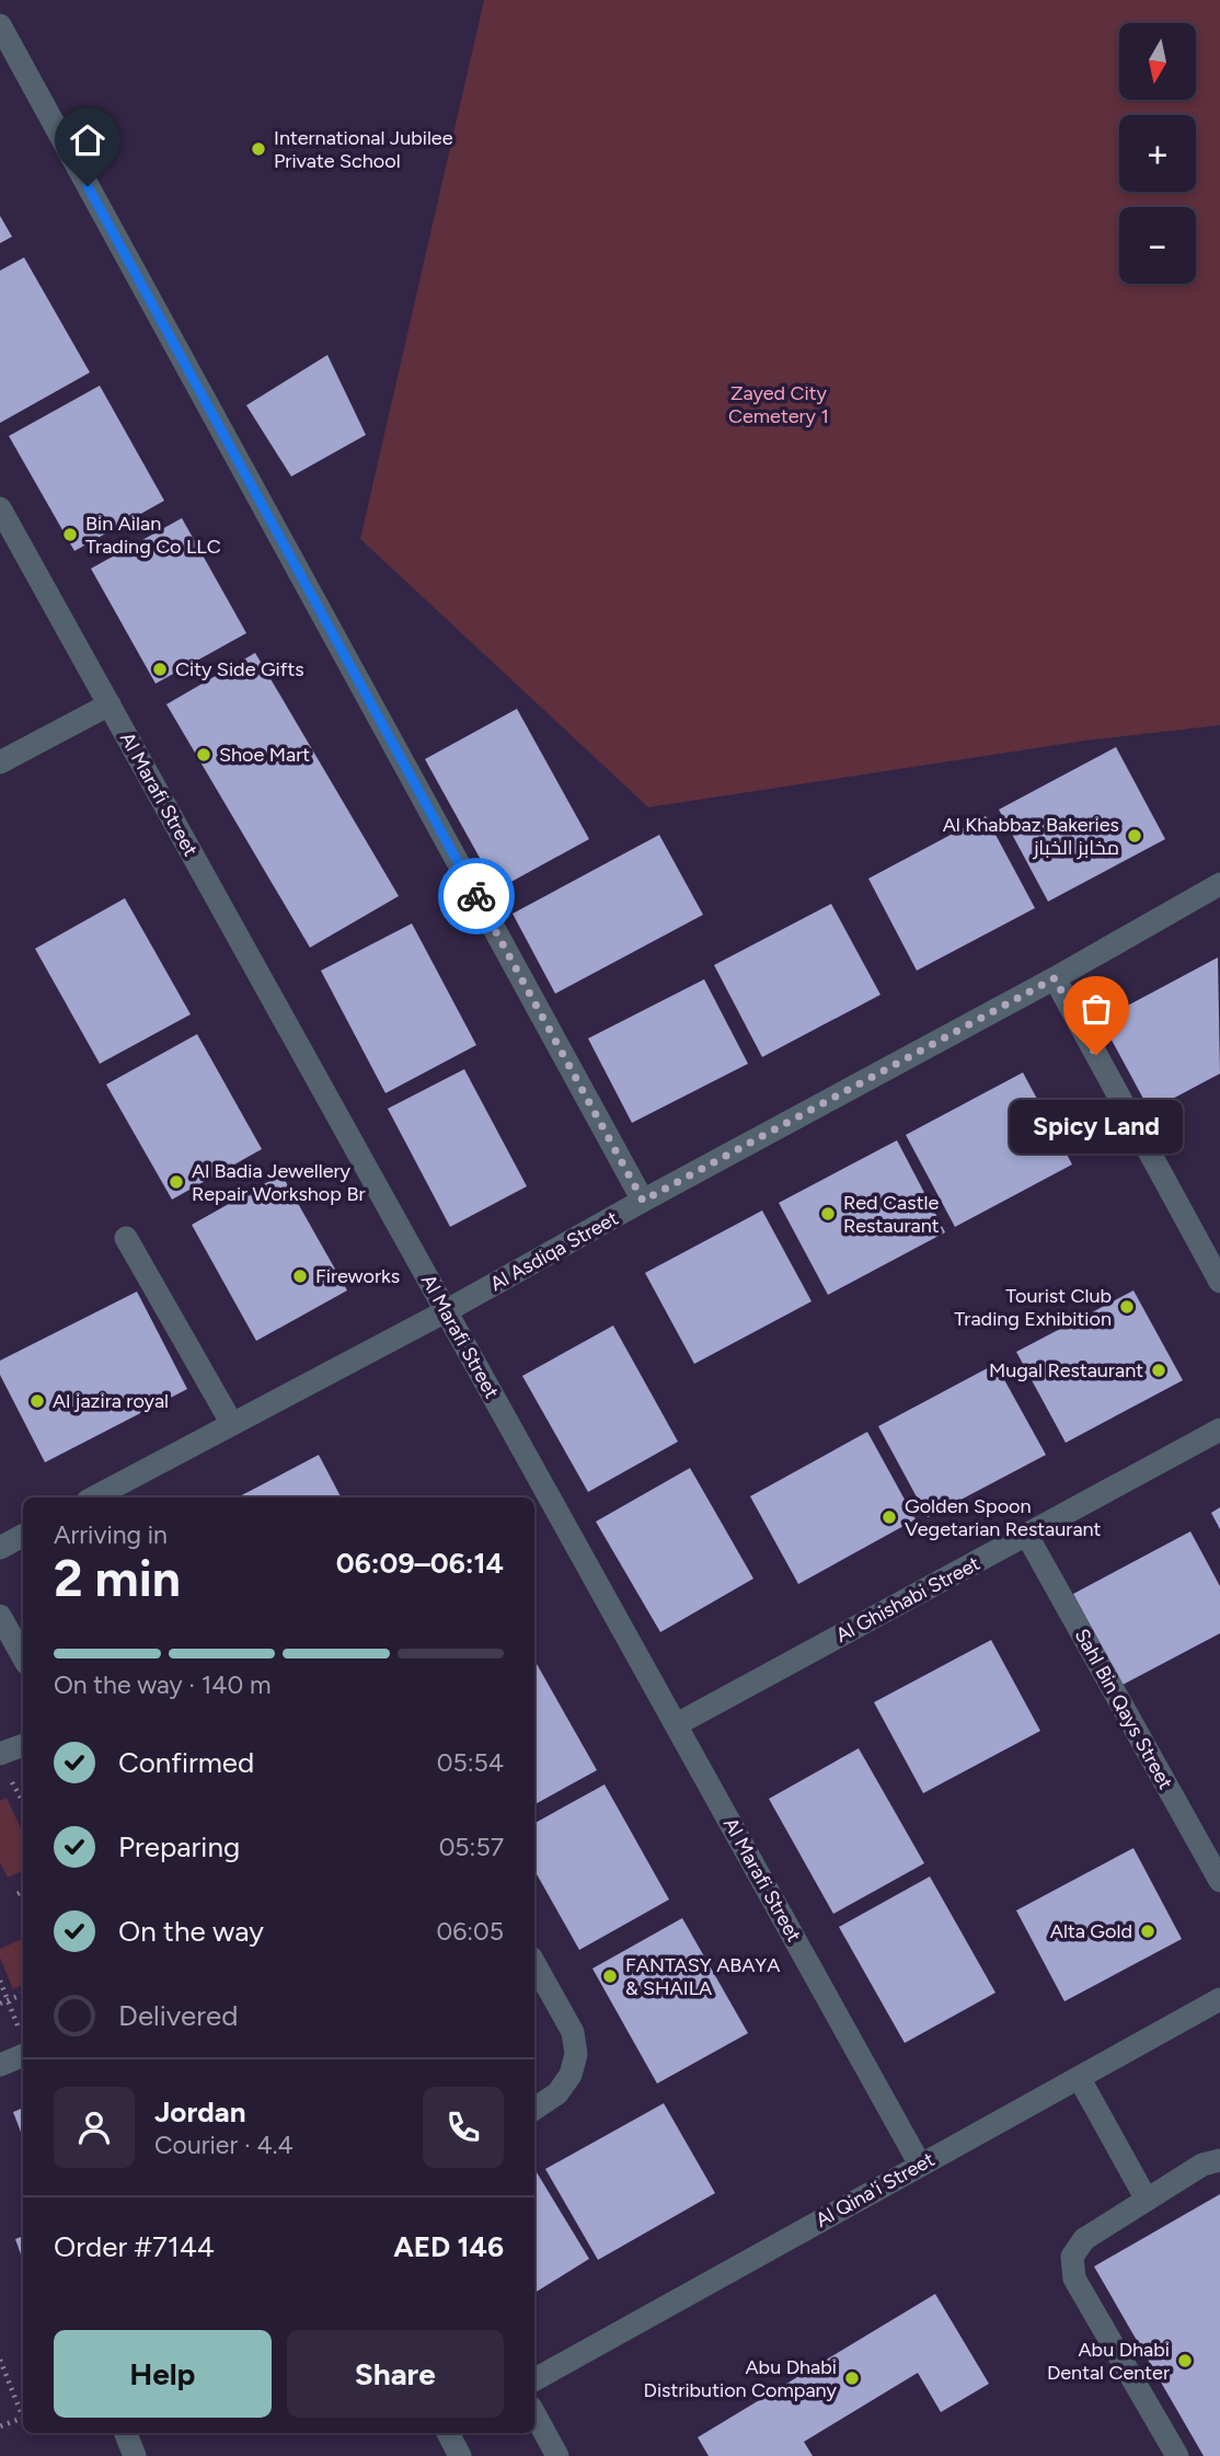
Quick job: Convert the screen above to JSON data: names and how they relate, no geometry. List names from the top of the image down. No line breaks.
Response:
{"streets":{"street":["Al Marafi Street","Al Asdiqa Street","Al Ghishabi Street","Sahl Bin Qays Street","Al Qina'i Street"]},"crossings":[["Al Marafi Street","Al Asdiqa Street"],["Al Marafi Street","Al Ghishabi Street"],["Al Marafi Street","Al Qina'i Street"],["Al Ghishabi Street","Sahl Bin Qays Street"]],"parks":["Zayed City Cemetery 1"],"places":["International Jubilee Private School","Bin Ailan Trading Co LLC","City Side Gifts","Shoe Mart","Al Khabbaz Bakeries مخابز الخباز","Spicy Land","Al Badia Jewellery Repair Workshop Br","Red Castle Restaurant","Fireworks","Tourist Club Trading Exhibition","Mugal Restaurant","Al jazira royal","Golden Spoon Vegetarian Restaurant","Alta Gold","FANTASY ABAYA & SHAILA","Abu Dhabi Dental Center","Abu Dhabi Distribution Company"],"north":"bottom","page":{"map_buttons":["+","−"],"bubble":"Spicy Land","heading":["2 min","Arriving in","06:09–06:14"],"panel":["Jordan","Courier · 4.4","Order #7144","AED 146"],"bar":"On the way · 140 m","list":[["Confirmed","05:54"],["Preparing","05:57"],["On the way","06:05"],"Delivered"],"buttons":["Help","Share"]}}
